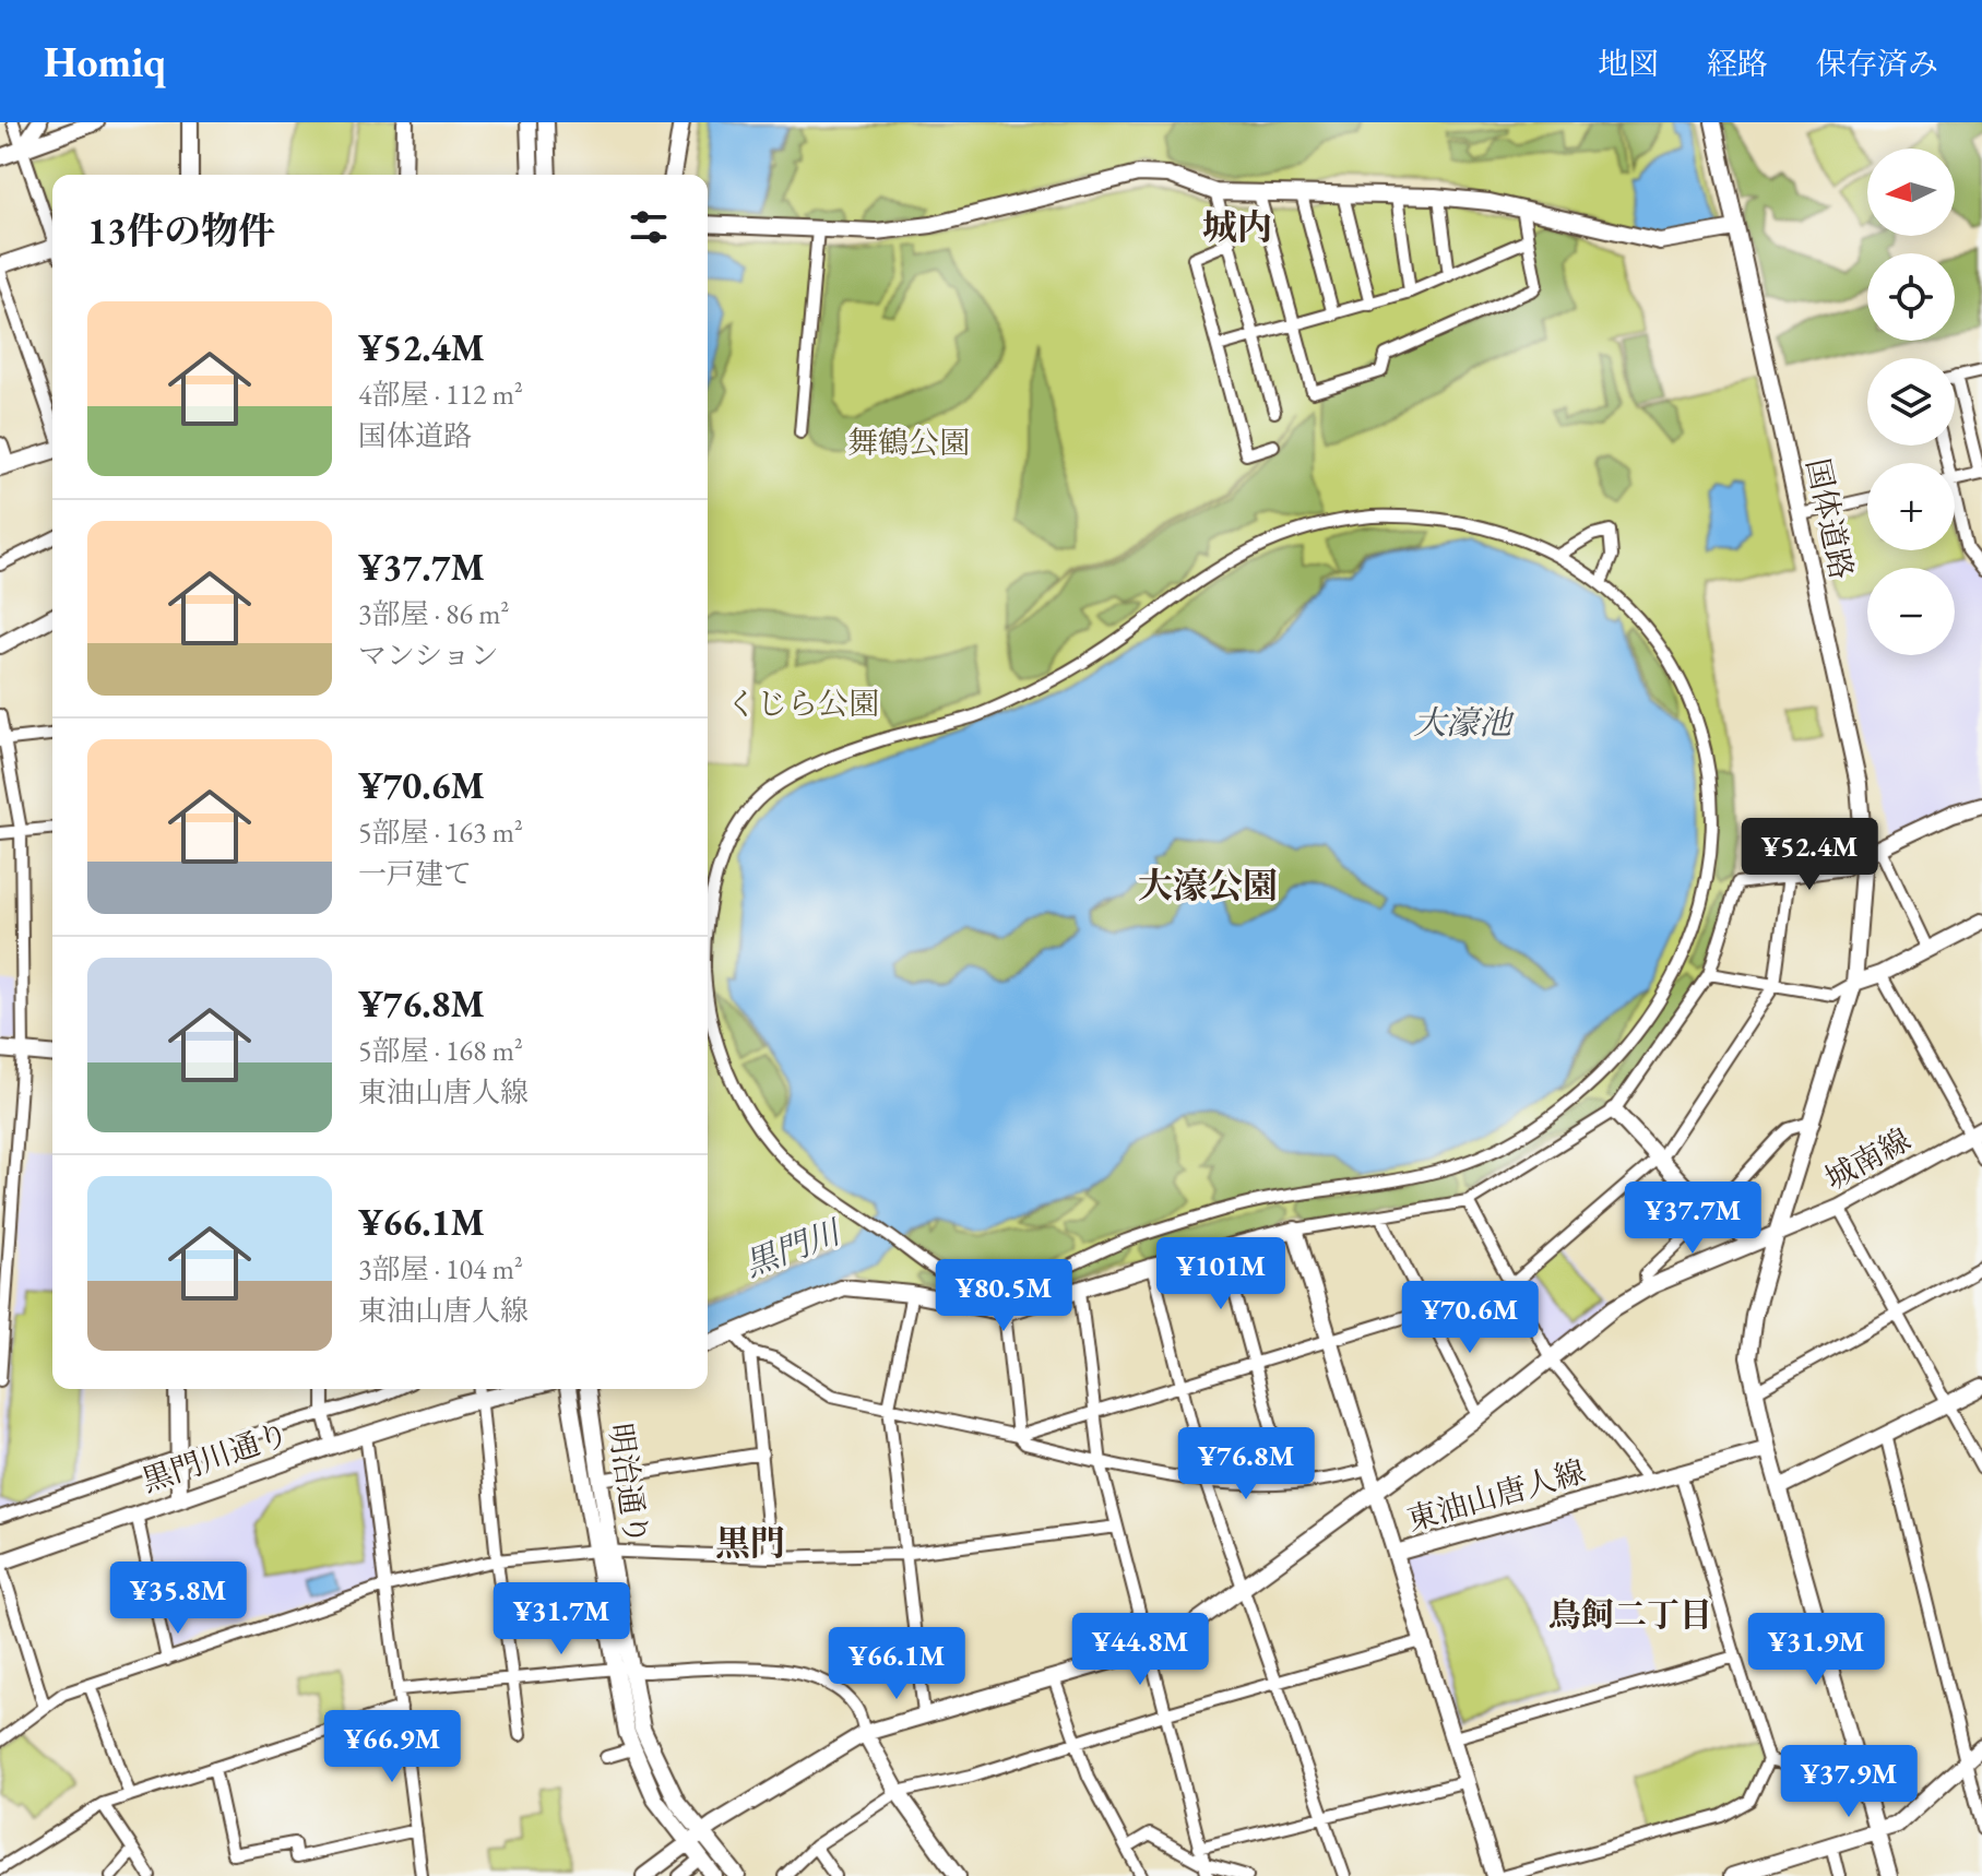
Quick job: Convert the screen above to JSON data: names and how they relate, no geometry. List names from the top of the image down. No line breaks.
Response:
{"streets":{"street":["国体道路","城南線","黒門川通り","明治通り","東油山唐人線"]},"crossings":[["国体道路","城南線"],["国体道路","東油山唐人線"],["城南線","東油山唐人線"],["明治通り","東油山唐人線"]],"districts":["城内","大濠公園","黒門","鳥飼二丁目"],"water":["大濠池","黒門川"],"parks":["舞鶴公園","くじら公園"],"north":"left","page":{"header":"Homiq","nav":["地図","経路","保存済み"],"map_buttons":["+","−"],"heading":"13件の物件","list":[{"name":"¥52.4M","note":"4部屋 · 112 m² · 国体道路"},{"name":"¥37.7M","note":"3部屋 · 86 m² · マンション"},{"name":"¥70.6M","note":"5部屋 · 163 m² · 一戸建て"},{"name":"¥76.8M","note":"5部屋 · 168 m² · 東油山唐人線"},{"name":"¥66.1M","note":"3部屋 · 104 m² · 東油山唐人線"}],"price":["¥52.4M","¥37.7M","¥101M","¥80.5M","¥70.6M","¥76.8M","¥35.8M","¥31.7M","¥44.8M","¥31.9M","¥66.1M","¥66.9M","¥37.9M"]}}
